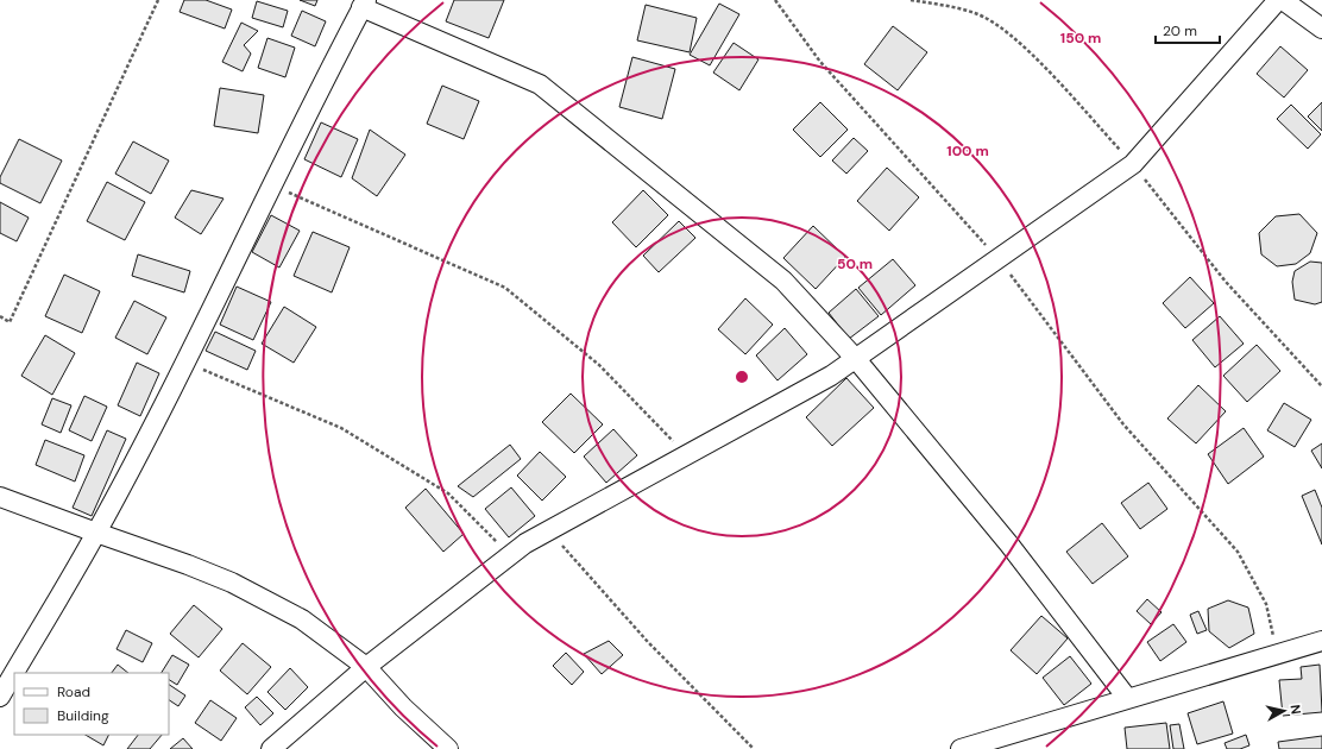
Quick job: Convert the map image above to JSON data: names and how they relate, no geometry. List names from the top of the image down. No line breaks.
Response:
{"legend":["Road","Building"],"scale_bar":"20 m","north":"right","rings":["150 m","100 m","50 m"]}
